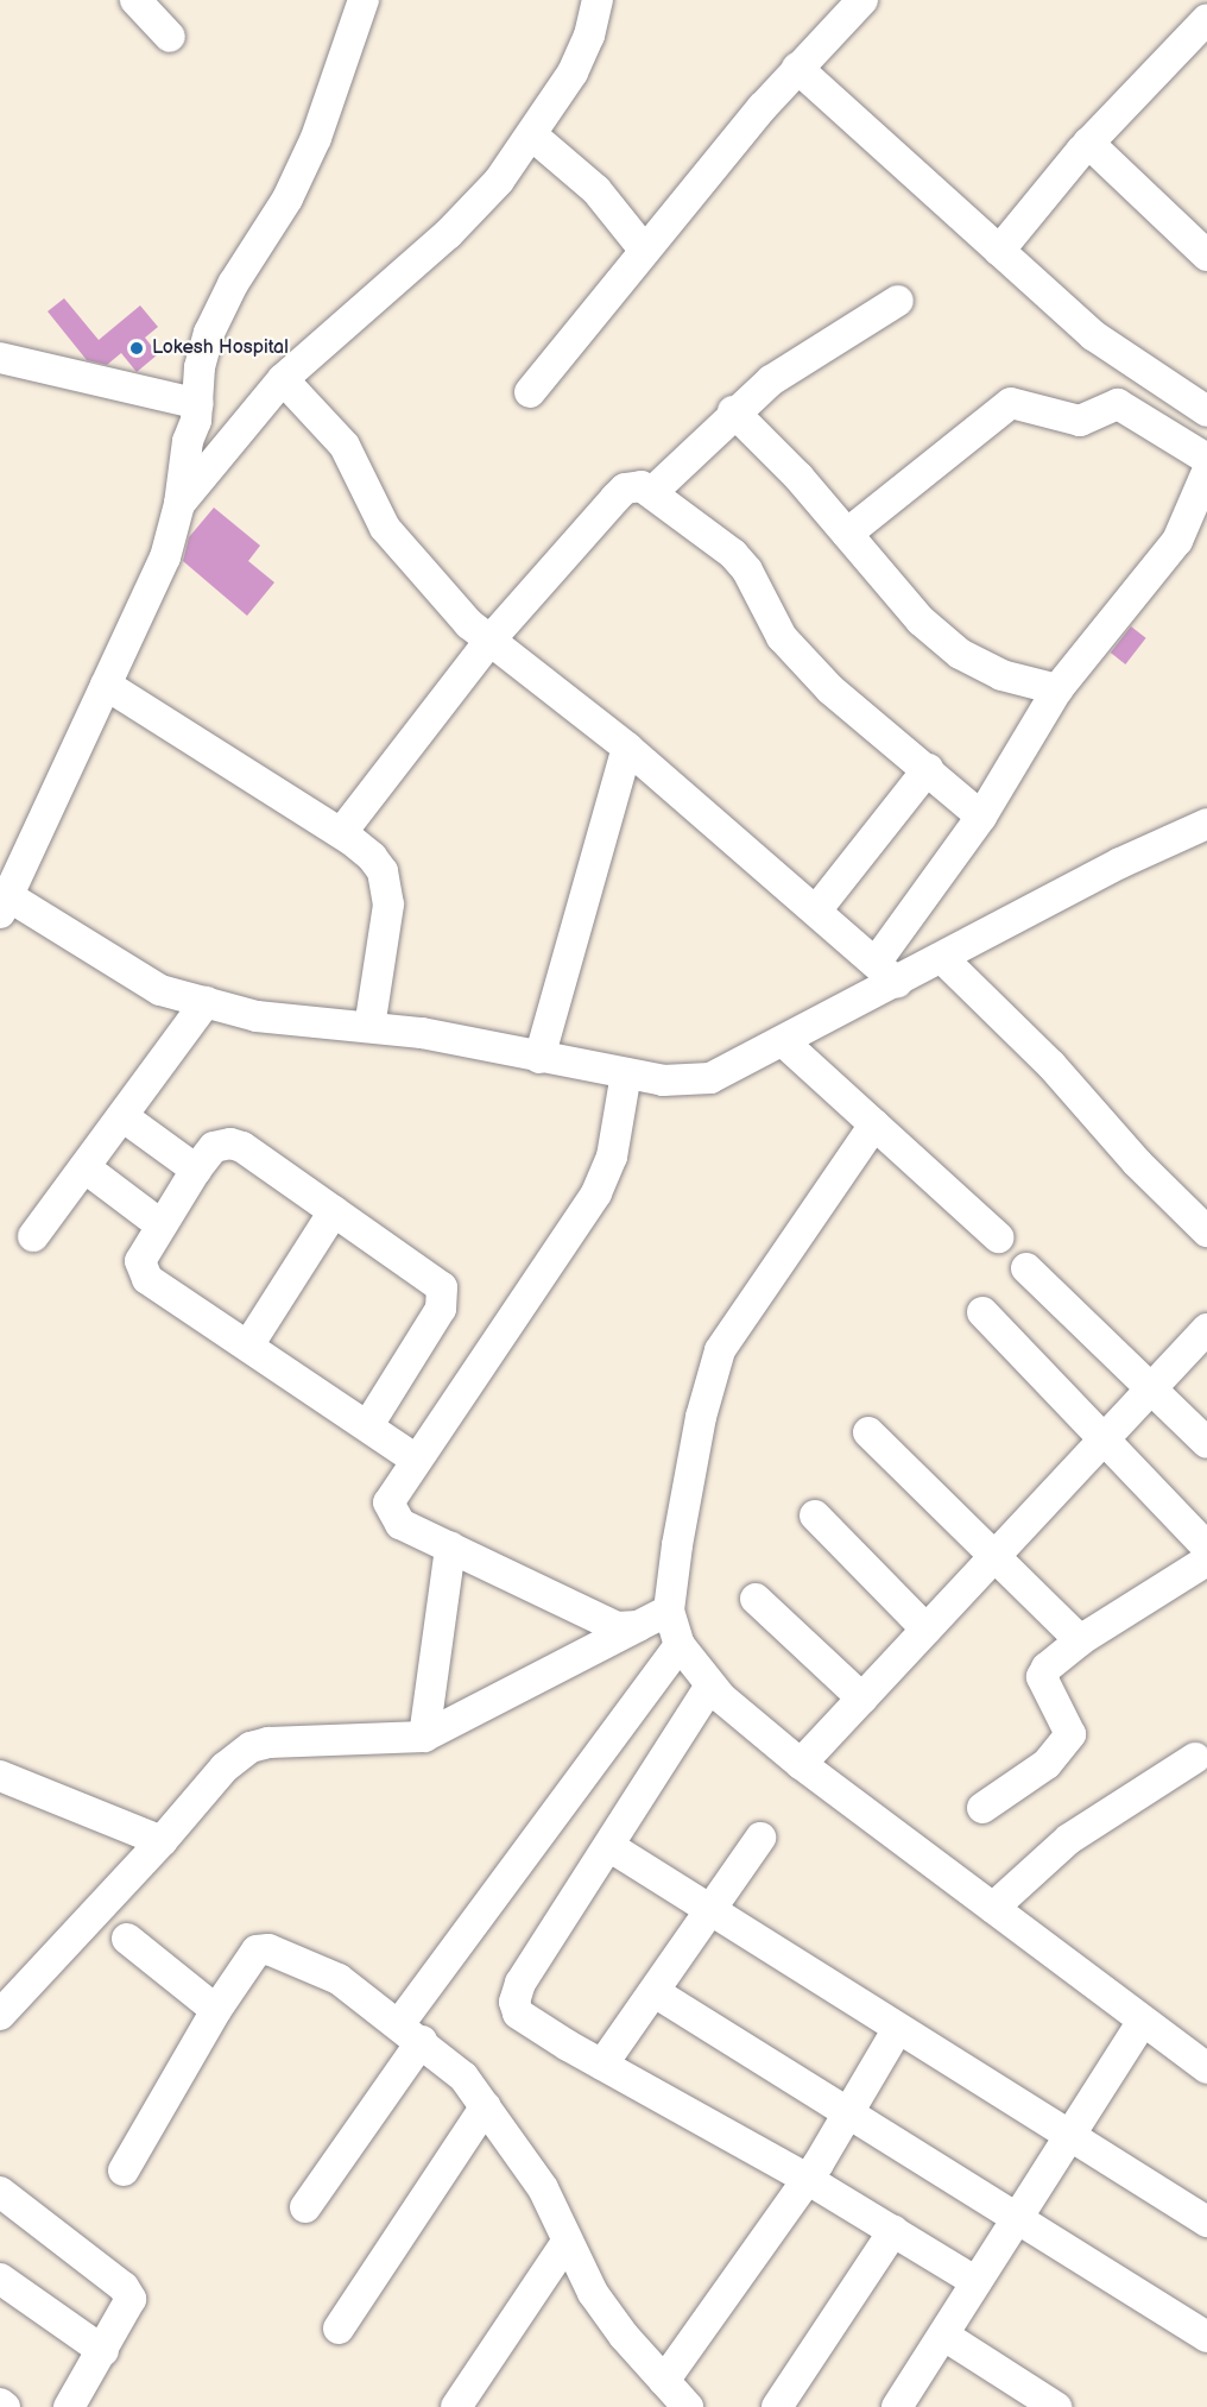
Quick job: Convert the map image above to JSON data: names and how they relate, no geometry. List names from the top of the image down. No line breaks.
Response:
{"places":["Lokesh Hospital"]}
